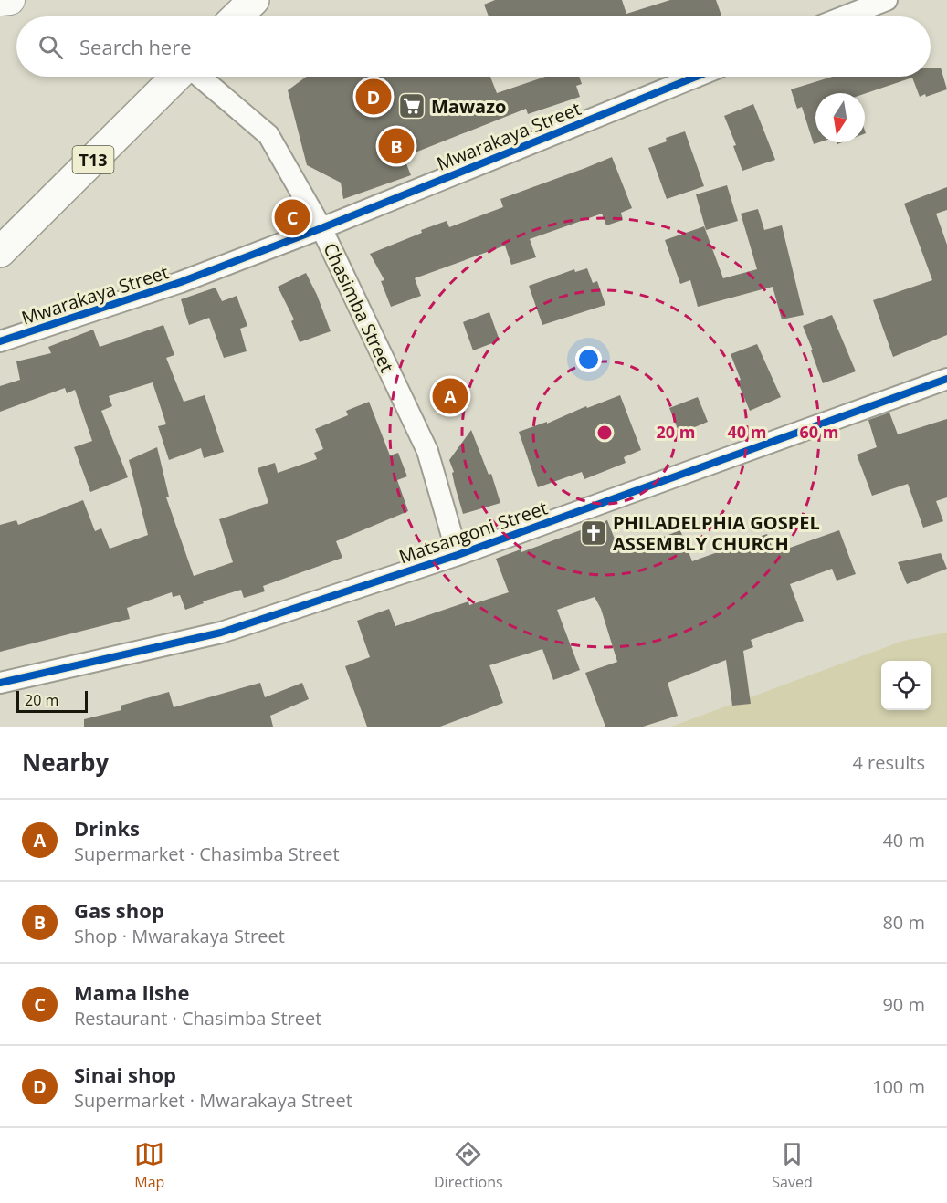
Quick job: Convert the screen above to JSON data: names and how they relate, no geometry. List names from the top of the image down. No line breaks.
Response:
{"streets":{"highway":["T13"],"street":["Mwarakaya Street","Chasimba Street","Matsangoni Street"]},"crossings":[["Mwarakaya Street","Chasimba Street"],["Chasimba Street","Matsangoni Street"]],"places":{"supermarket":["Mawazo"],"church":["PHILADELPHIA GOSPEL ASSEMBLY CHURCH"]},"scale_bar":"20 m","north":"bottom","page":{"search":"Search here","pins":["D","B","C","A"],"scale":"20 m","heading":["Nearby","4 results"],"list":[{"mark":"A","name":"Drinks","note":"Supermarket · Chasimba Street","value":"40 m"},{"mark":"B","name":"Gas shop","note":"Shop · Mwarakaya Street","value":"80 m"},{"mark":"C","name":"Mama lishe","note":"Restaurant · Chasimba Street","value":"90 m"},{"mark":"D","name":"Sinai shop","note":"Supermarket · Mwarakaya Street","value":"100 m"}],"nav":["Map","Directions","Saved"]},"rings":["20 m","40 m","60 m"]}
